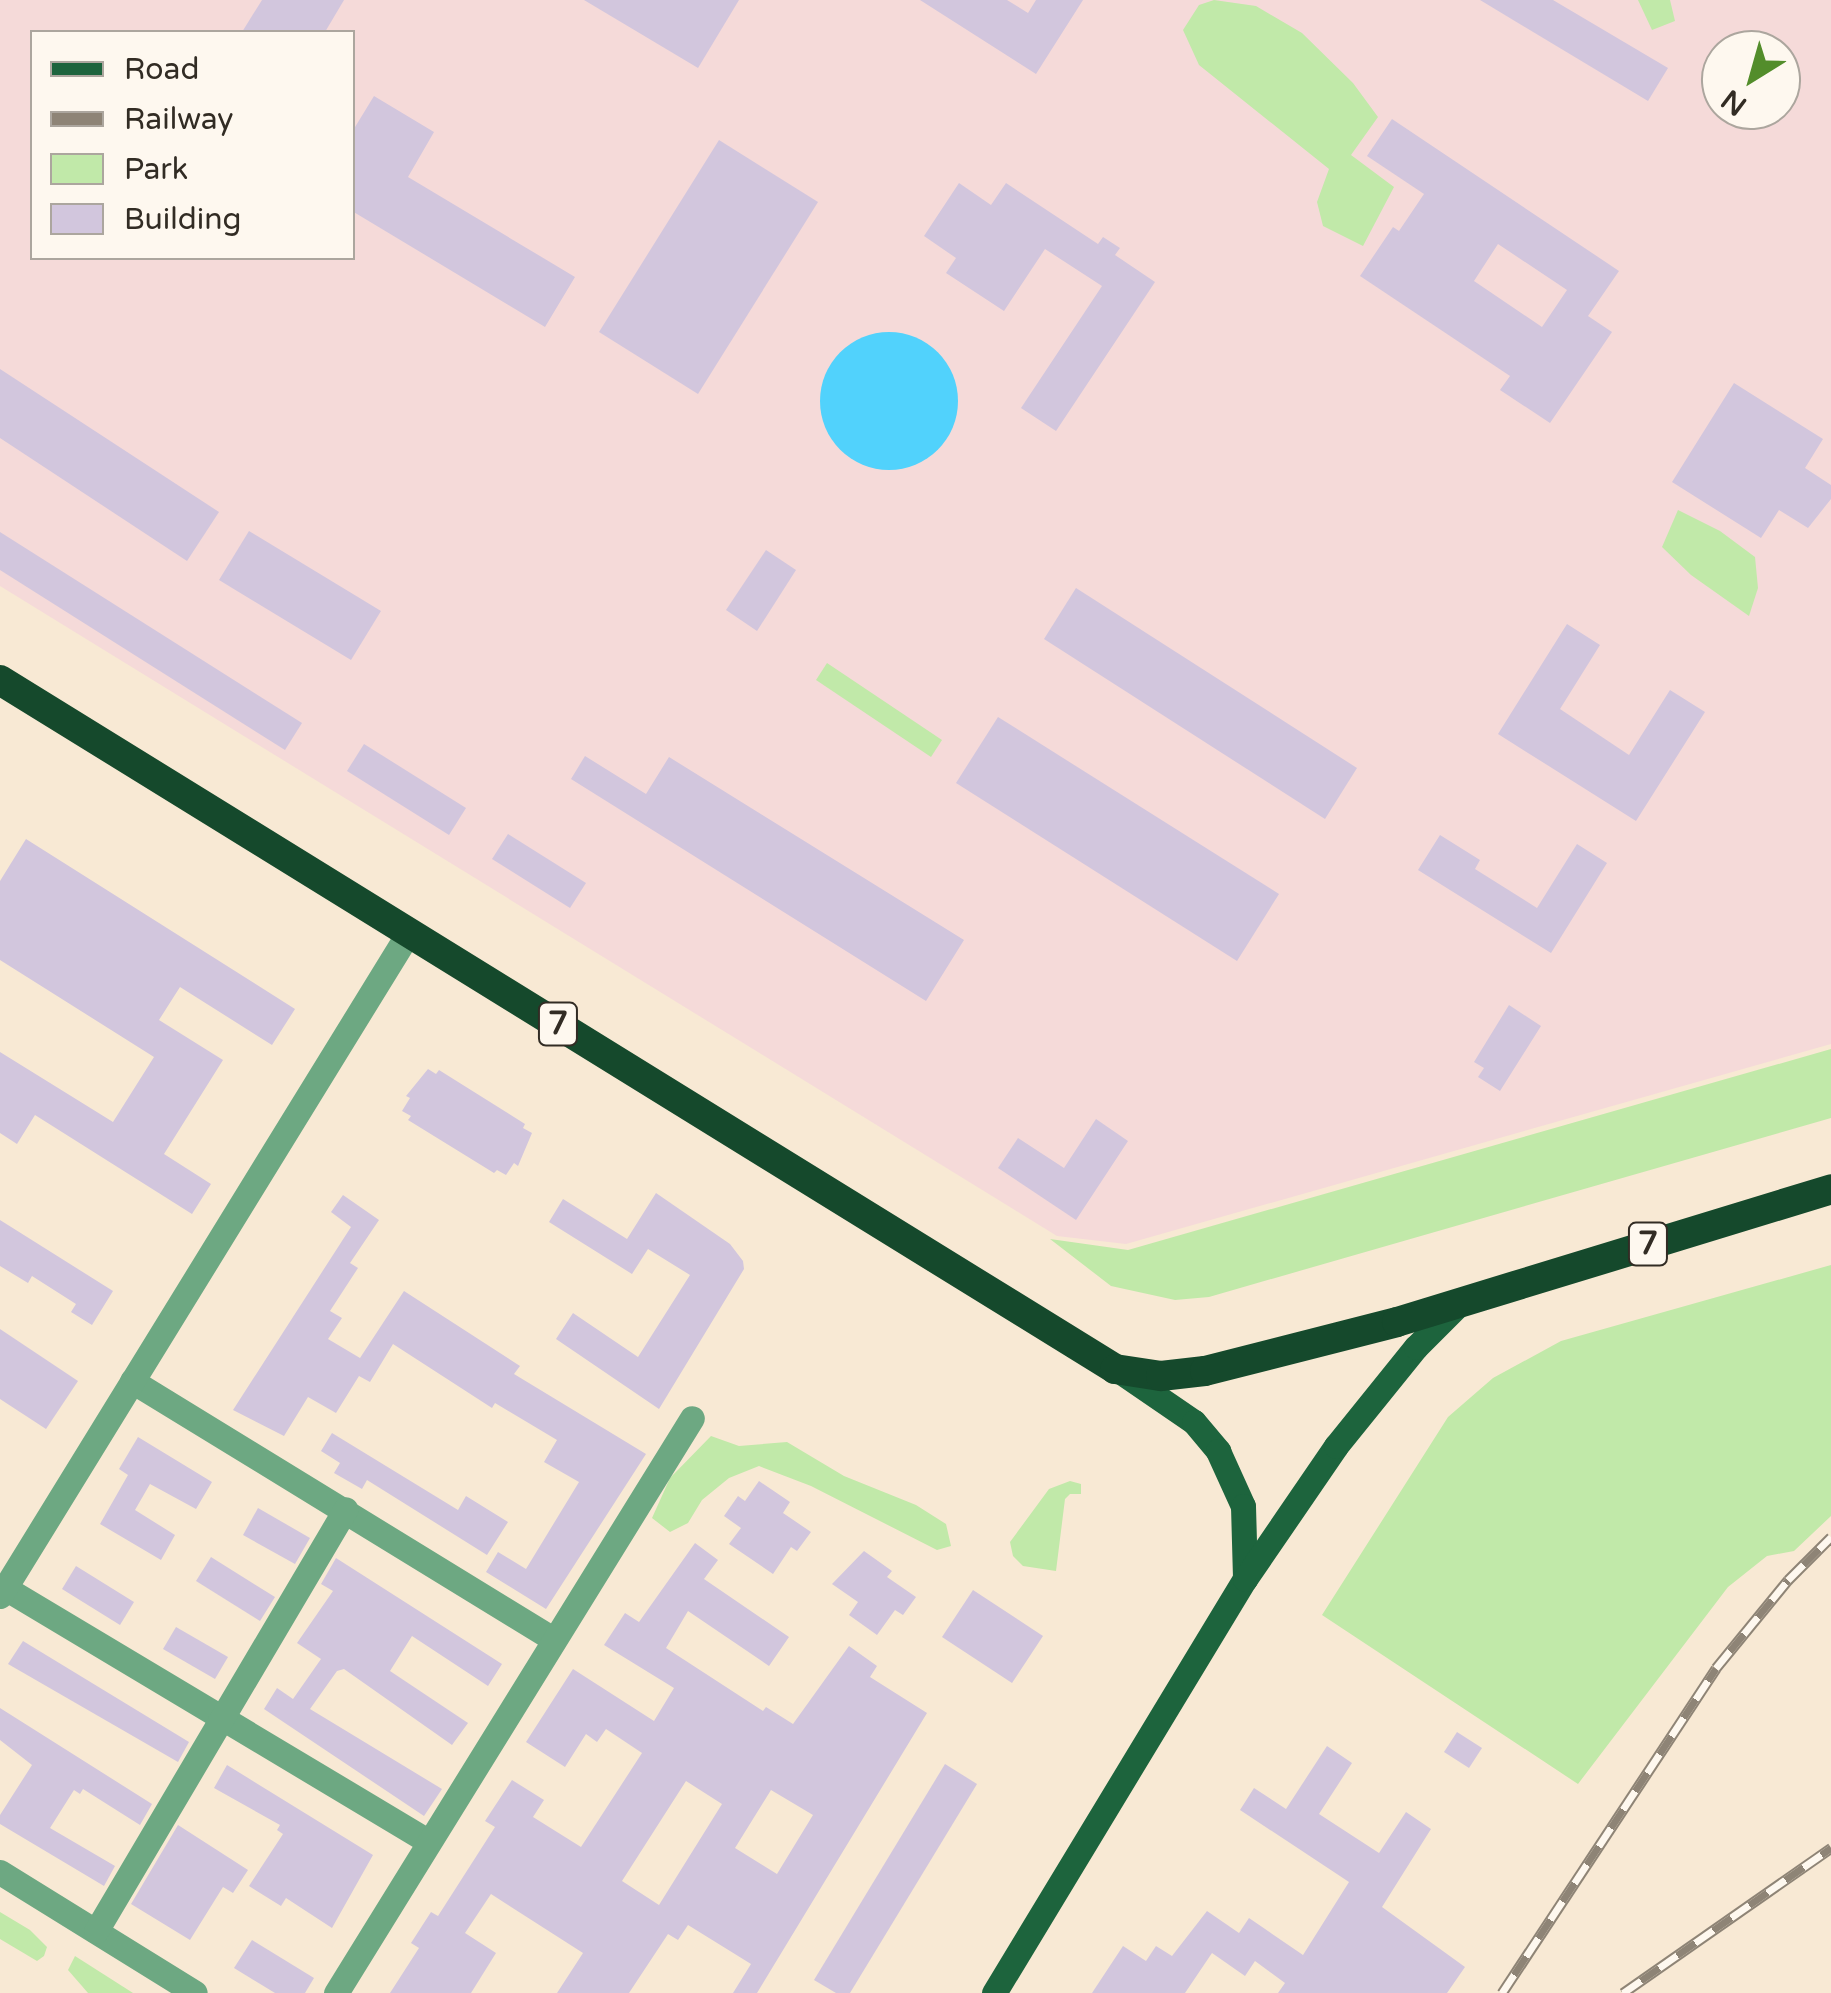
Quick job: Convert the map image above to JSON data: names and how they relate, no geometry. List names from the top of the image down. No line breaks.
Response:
{"streets":{"highway":["7"]},"legend":["Road","Railway","Park","Building"],"north":"bottom left"}
